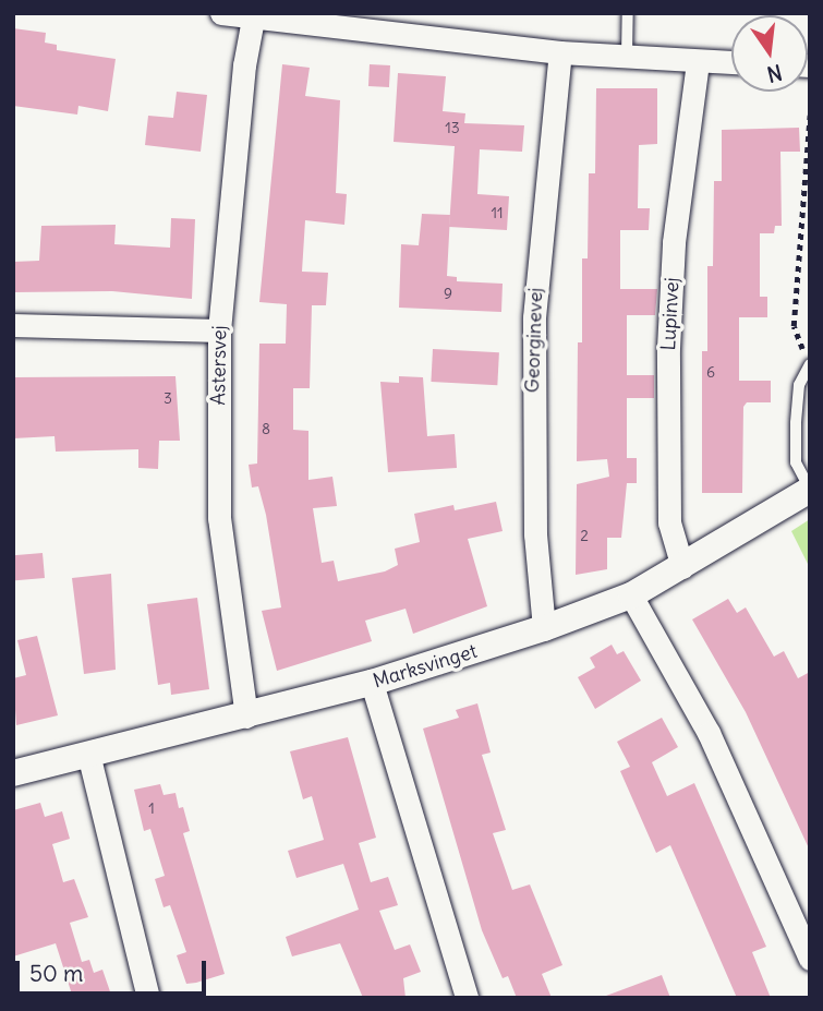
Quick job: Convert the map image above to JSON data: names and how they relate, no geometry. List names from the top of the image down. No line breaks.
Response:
{"streets":{"street":["Lupinvej","Georginevej","Astersvej","Marksvinget"]},"crossings":[["Lupinvej","Marksvinget"],["Georginevej","Marksvinget"],["Astersvej","Marksvinget"]],"house_numbers":["13","11","9","6","3","8","2","1"],"scale_bar":"50 m","north":"bottom"}
